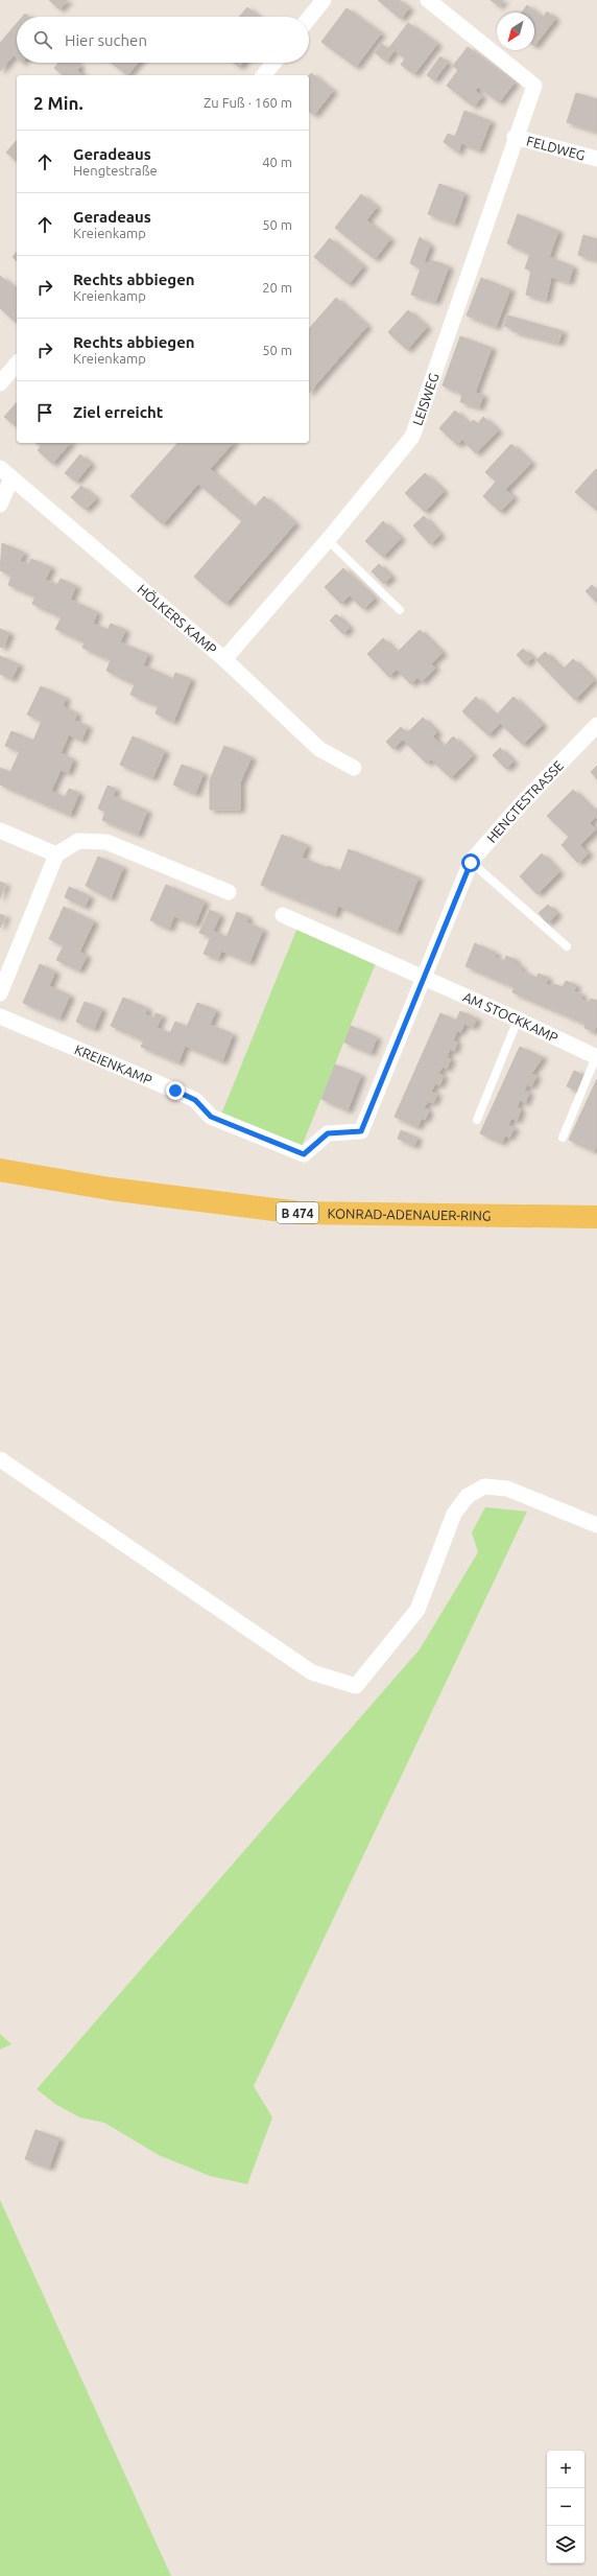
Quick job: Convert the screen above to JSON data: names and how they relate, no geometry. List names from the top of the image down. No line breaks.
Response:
{"streets":{"main road":["B 474","KONRAD-ADENAUER-RING"],"street":["FELDWEG","LEISWEG","HÖLKERS KAMP","HENGTESTRASSE","AM STOCKKAMP","KREIENKAMP"]},"crossings":[["FELDWEG","LEISWEG"],["LEISWEG","HÖLKERS KAMP"],["HENGTESTRASSE","AM STOCKKAMP"],["HENGTESTRASSE","KREIENKAMP"],["AM STOCKKAMP","KREIENKAMP"]],"north":"bottom left","page":{"search":"Hier suchen","heading":["2 Min.","Zu Fuß · 160 m"],"list":[["Geradeaus","Hengtestraße","40 m"],["Geradeaus","Kreienkamp","50 m"],["Rechts abbiegen","Kreienkamp","20 m"],["Rechts abbiegen","Kreienkamp","50 m"],"Ziel erreicht"],"map_buttons":["+","−"]}}
